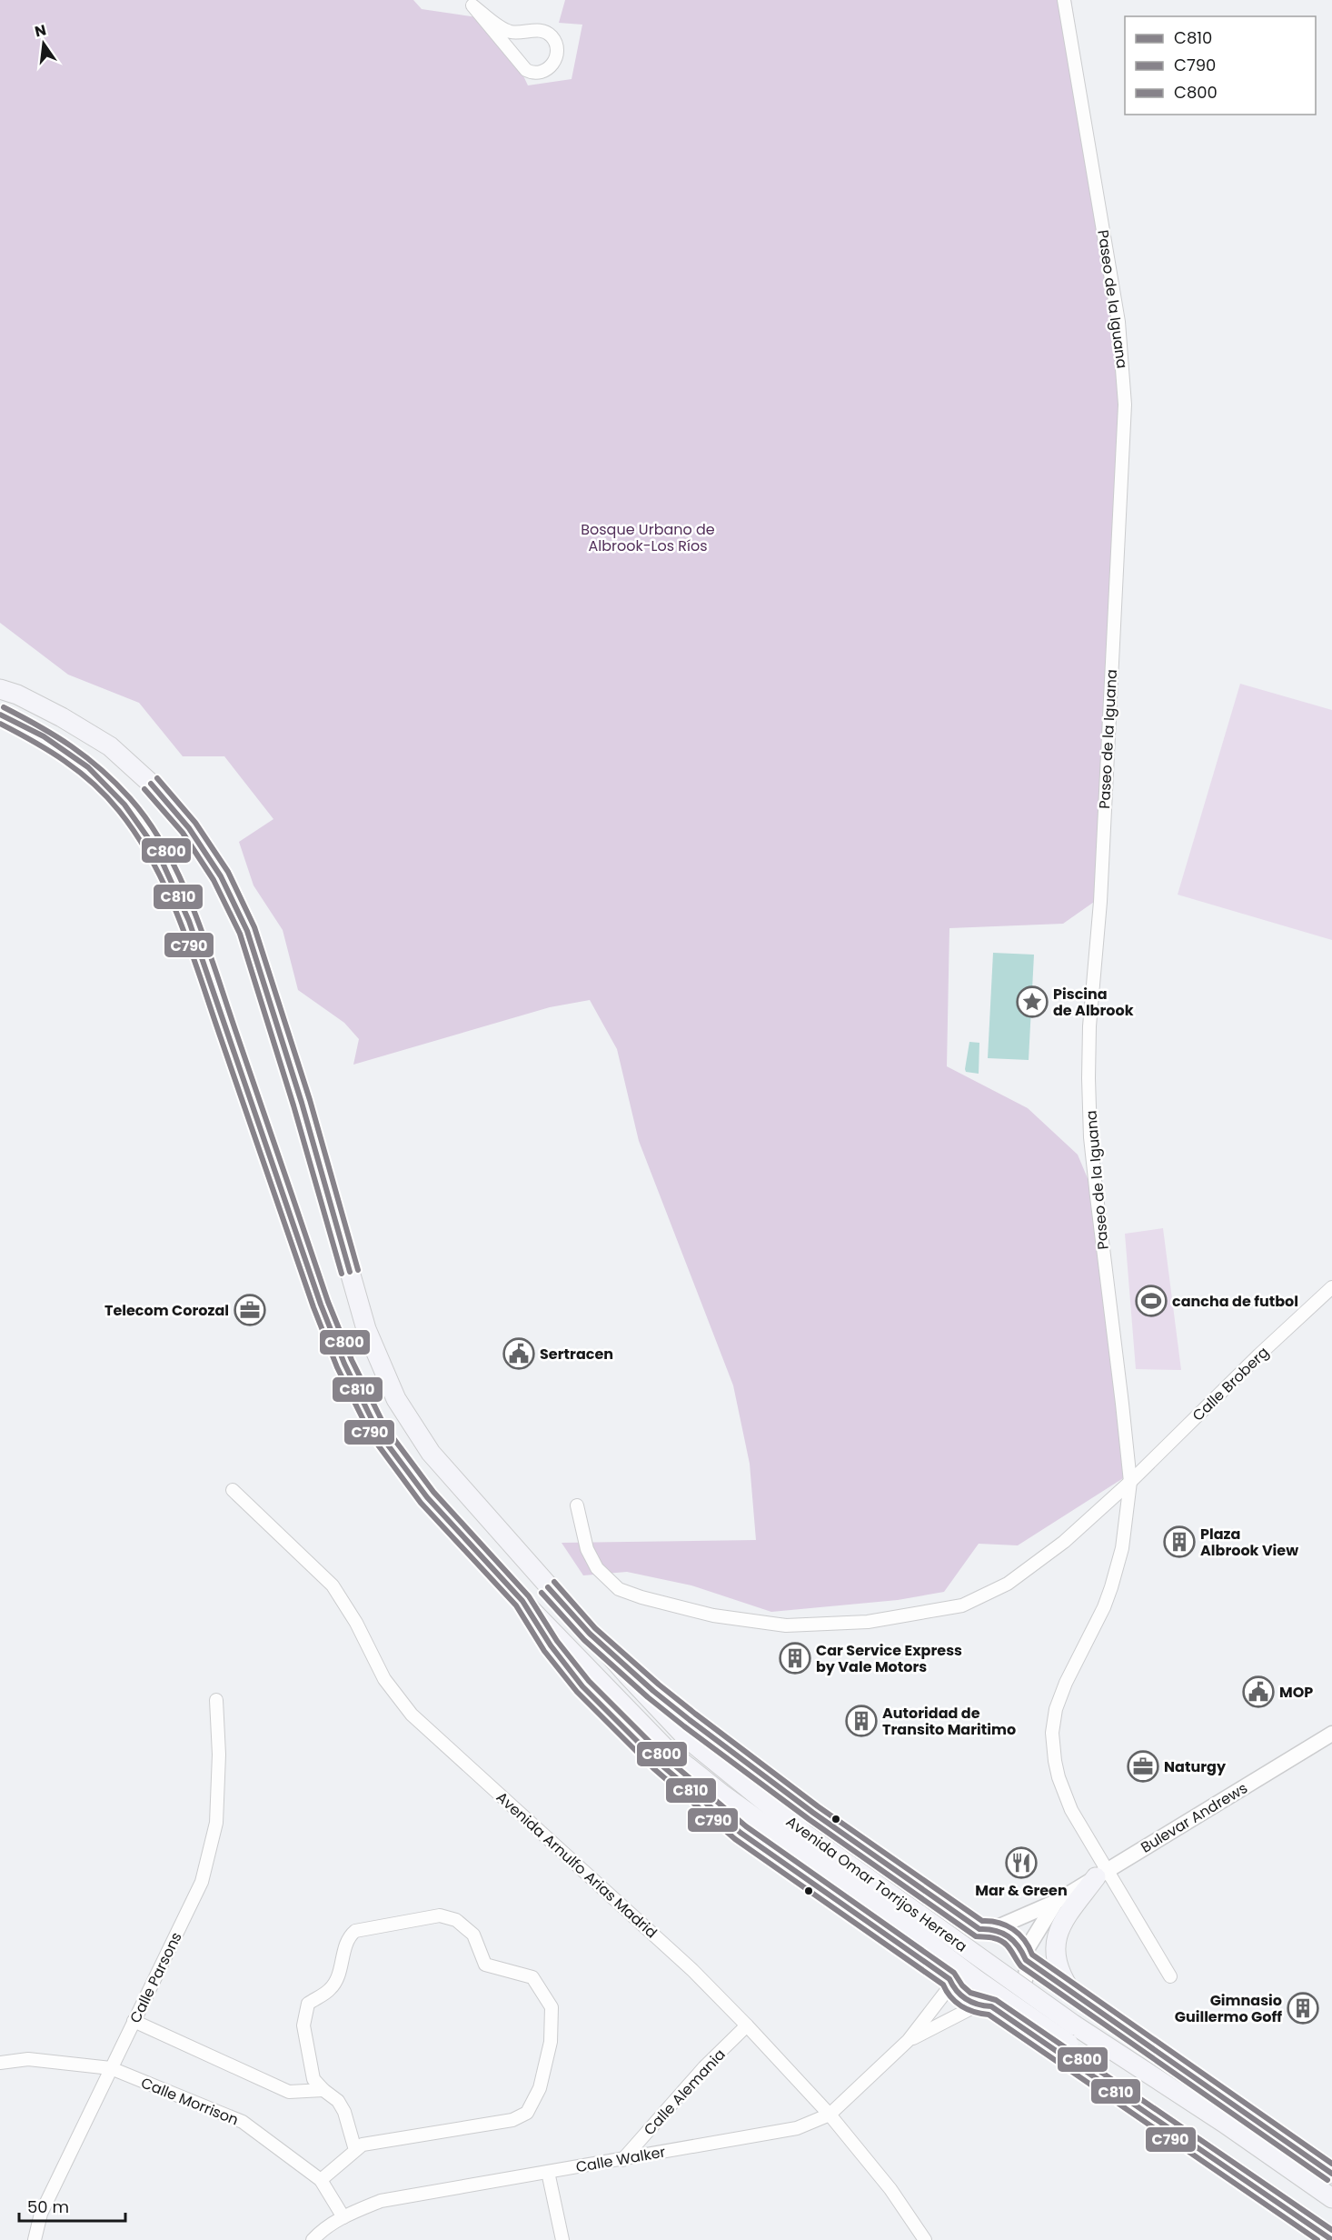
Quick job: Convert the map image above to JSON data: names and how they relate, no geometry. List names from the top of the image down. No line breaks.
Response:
{"streets":{"main road":["Avenida Omar Torrijos Herrera"],"street":["Paseo de la Iguana","Calle Broberg","Bulevar Andrews","Avenida Arnulfo Arias Madrid","Calle Parsons","Calle Alemania","Calle Morrison","Calle Walker"]},"crossings":[["Paseo de la Iguana","Calle Broberg"],["Paseo de la Iguana","Bulevar Andrews"],["Bulevar Andrews","Calle Walker"],["Avenida Arnulfo Arias Madrid","Calle Alemania"],["Avenida Arnulfo Arias Madrid","Calle Walker"],["Calle Parsons","Calle Morrison"],["Calle Alemania","Calle Walker"],["Calle Morrison","Calle Walker"]],"parks":["Bosque Urbano de Albrook-Los Ríos"],"places":{"place":["Piscina de Albrook"],"sports":["cancha de futbol"],"office":["Telecom Corozal","Naturgy"],"public building":["Sertracen","MOP"],"building":["Plaza Albrook View","Car Service Express by Vale Motors","Autoridad de Transito Maritimo","Gimnasio Guillermo Goff"],"restaurant":["Mar & Green"]},"lines":["transit line C800","transit line C810","transit line C790"],"legend":["C810","C790","C800"],"scale_bar":"50 m","north":"top"}
